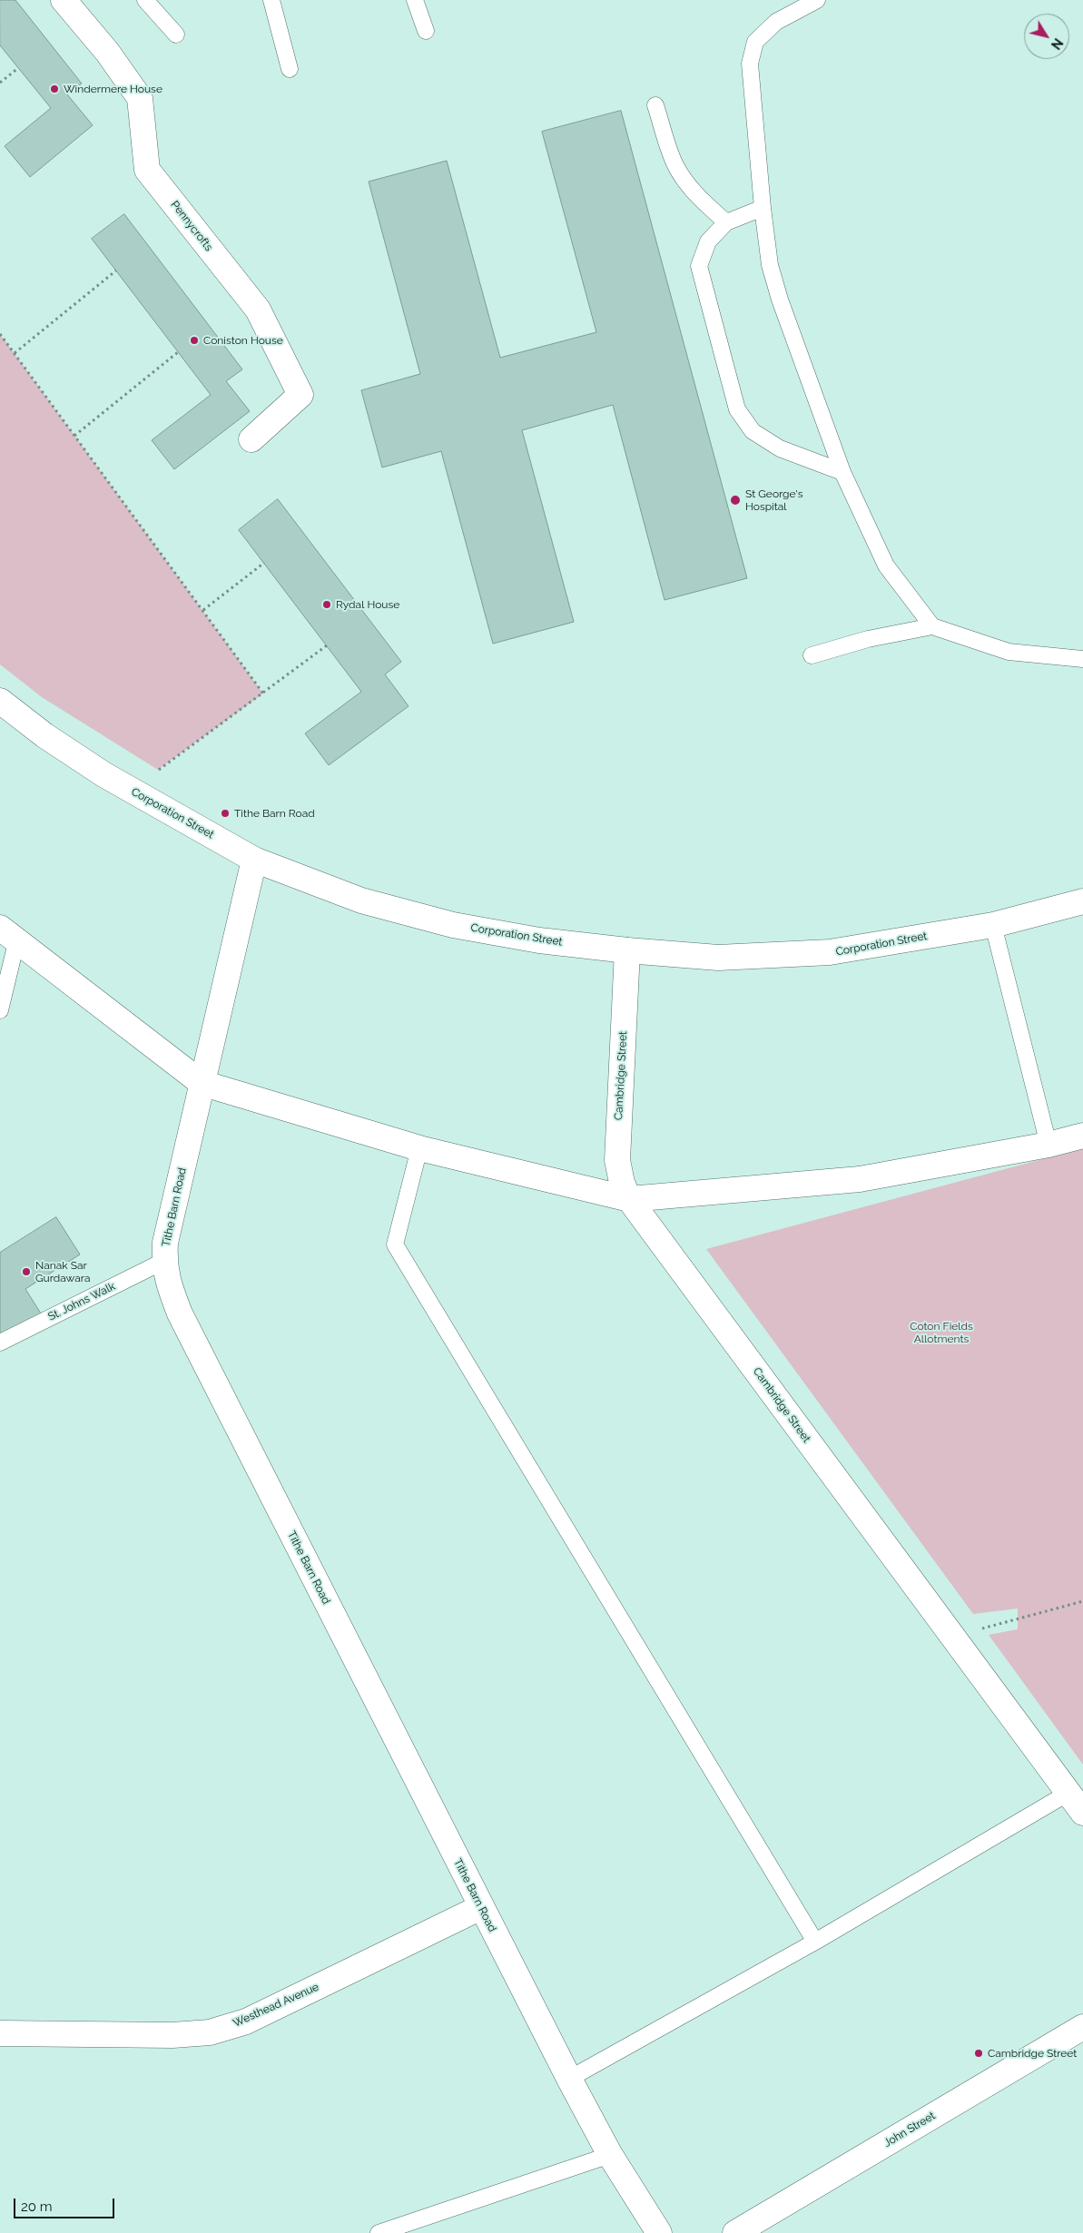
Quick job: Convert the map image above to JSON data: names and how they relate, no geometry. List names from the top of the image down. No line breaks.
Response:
{"streets":{"street":["Pennycrofts","Corporation Street","Cambridge Street","Tithe Barn Road","Westhead Avenue","John Street"],"lane":["St. Johns Walk"]},"crossings":[["Corporation Street","Cambridge Street"],["Corporation Street","Tithe Barn Road"],["Tithe Barn Road","St. Johns Walk"],["Tithe Barn Road","Westhead Avenue"]],"parks":["Coton Fields Allotments"],"places":["Windermere House","Coniston House","St George's Hospital","Rydal House","Tithe Barn Road","Nanak Sar Gurdawara","Cambridge Street"],"scale_bar":"20 m","north":"bottom right"}
